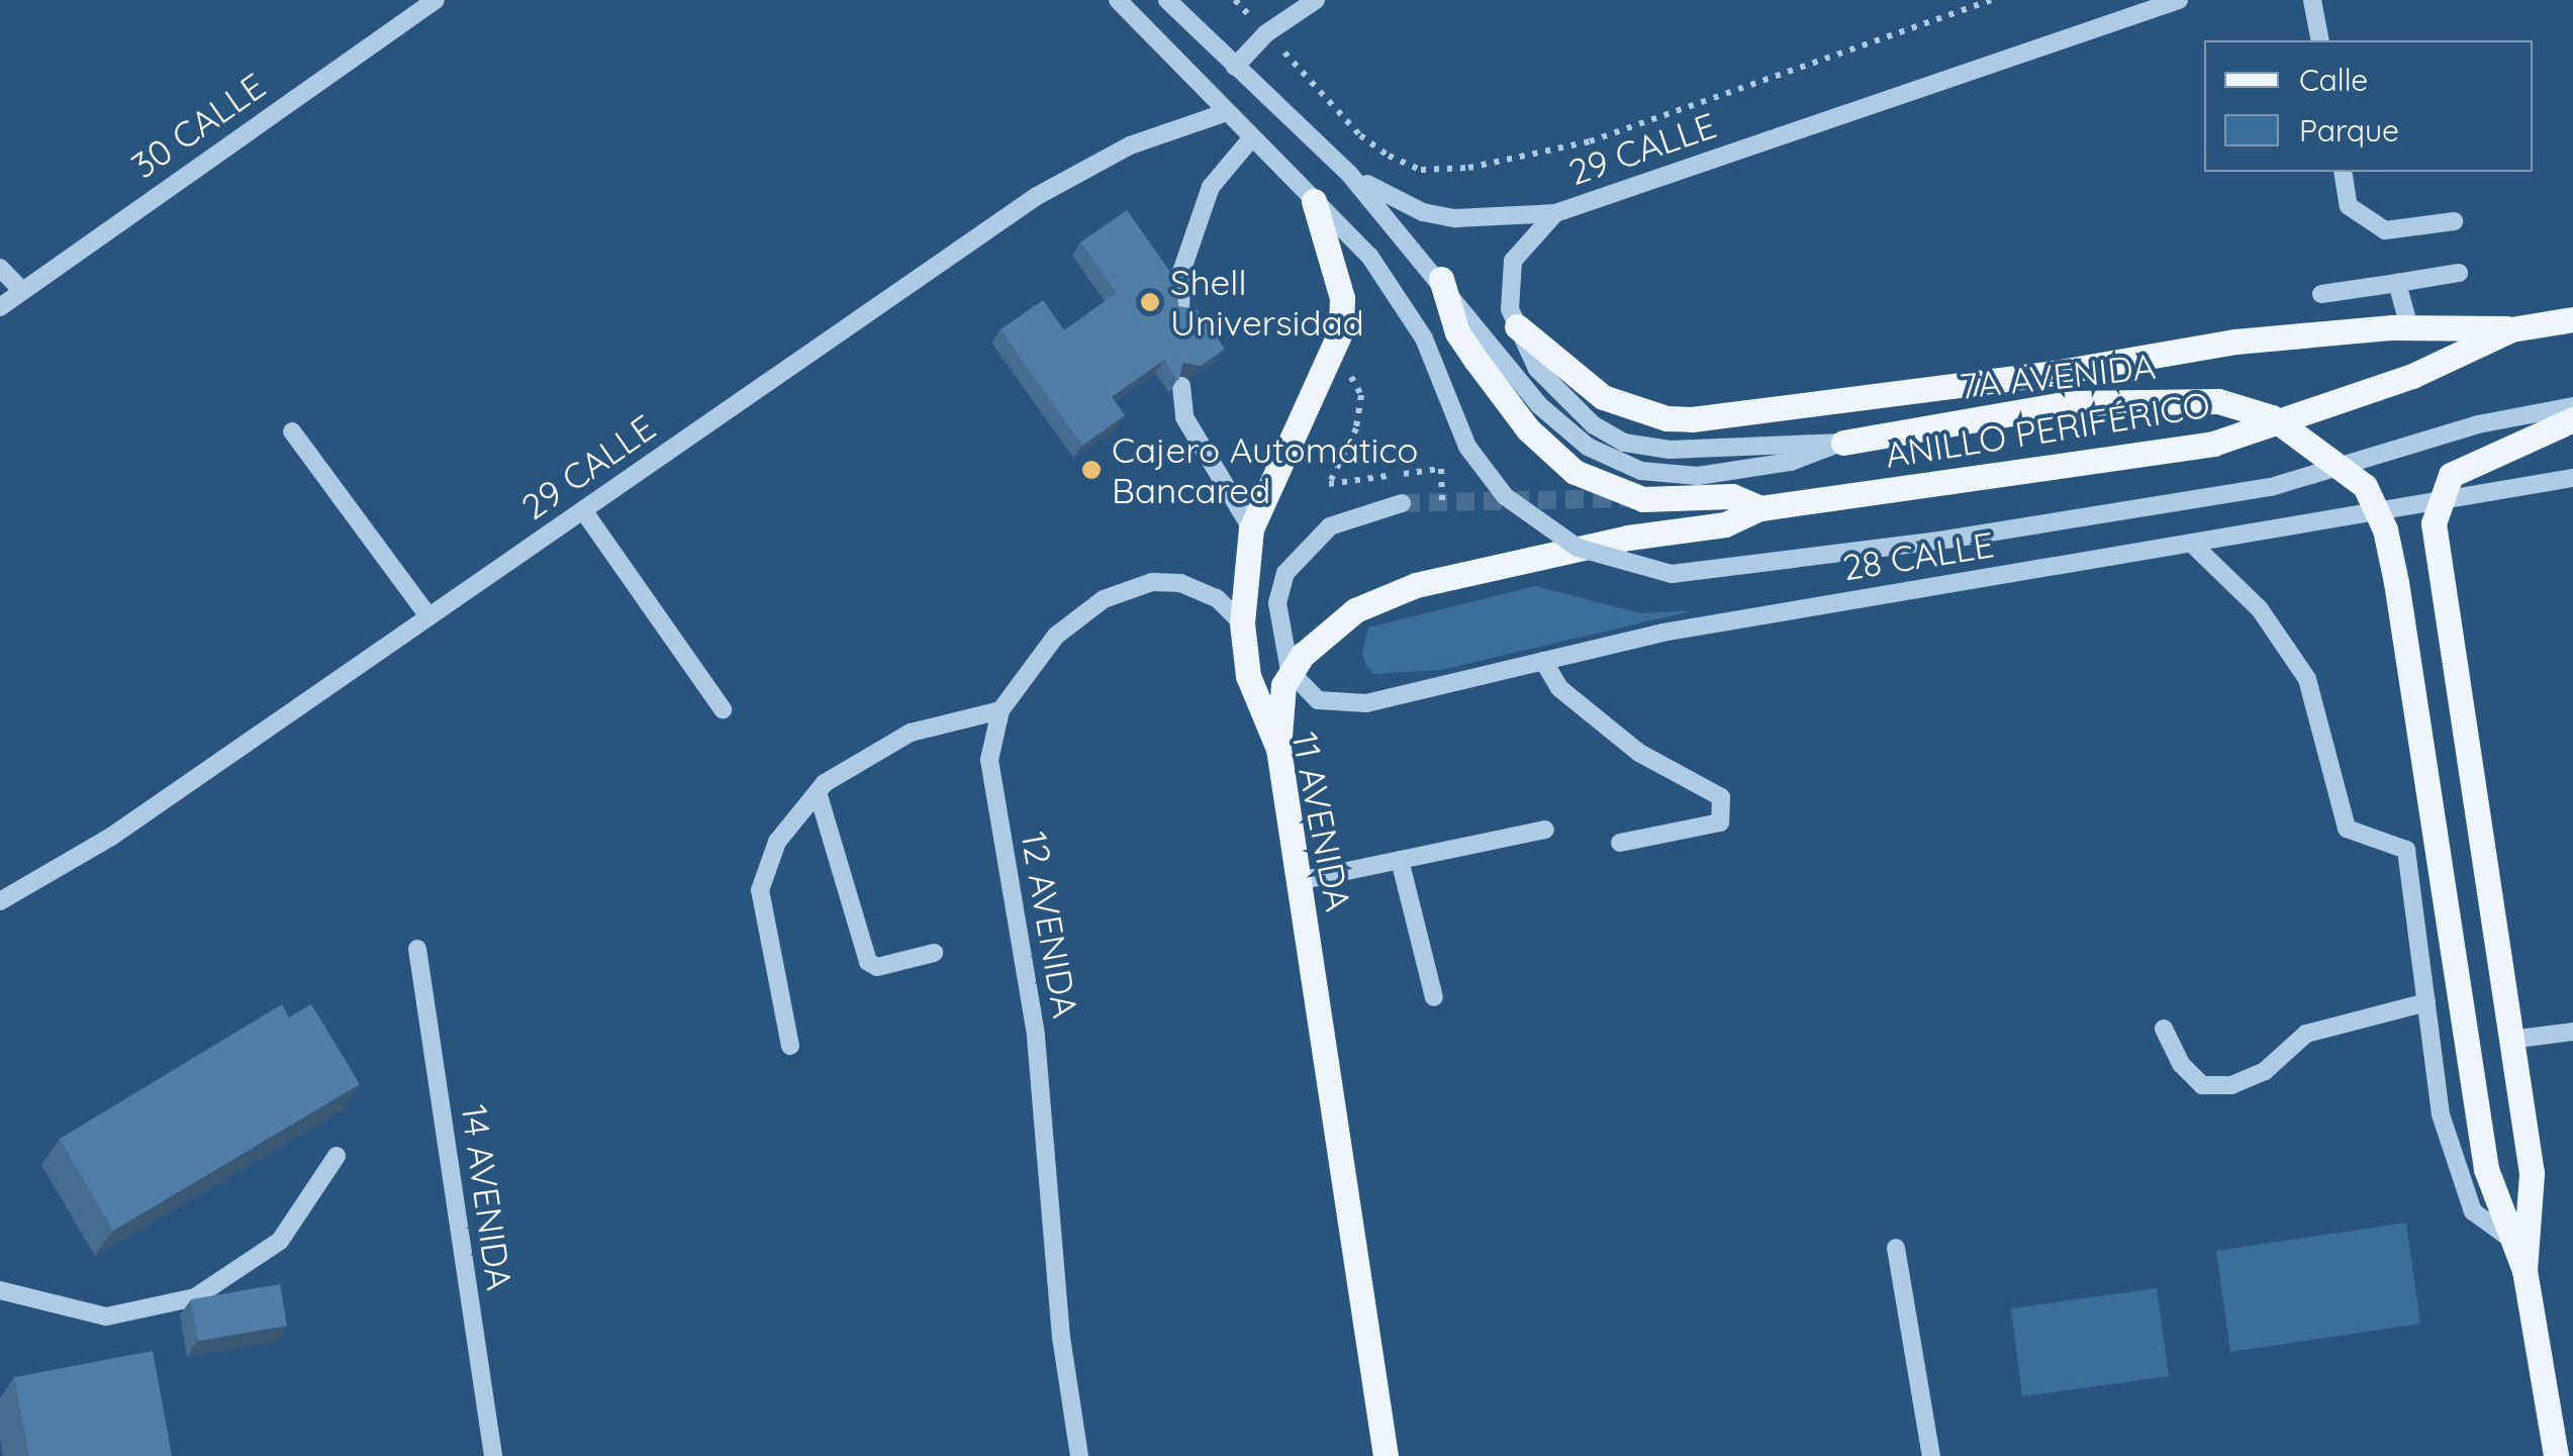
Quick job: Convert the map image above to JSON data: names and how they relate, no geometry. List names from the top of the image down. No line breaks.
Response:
{"streets":{"main road":["7A AVENIDA","ANILLO PERIFÉRICO","11 AVENIDA"],"street":["30 CALLE","29 CALLE","28 CALLE","12 AVENIDA","14 AVENIDA"]},"crossings":[["29 CALLE","7A AVENIDA"],["29 CALLE","11 AVENIDA"],["7A AVENIDA","28 CALLE"],["ANILLO PERIFÉRICO","28 CALLE"],["11 AVENIDA","12 AVENIDA"]],"places":["Shell Universidad","Cajero Automático Bancared"],"legend":["Calle","Parque"]}
